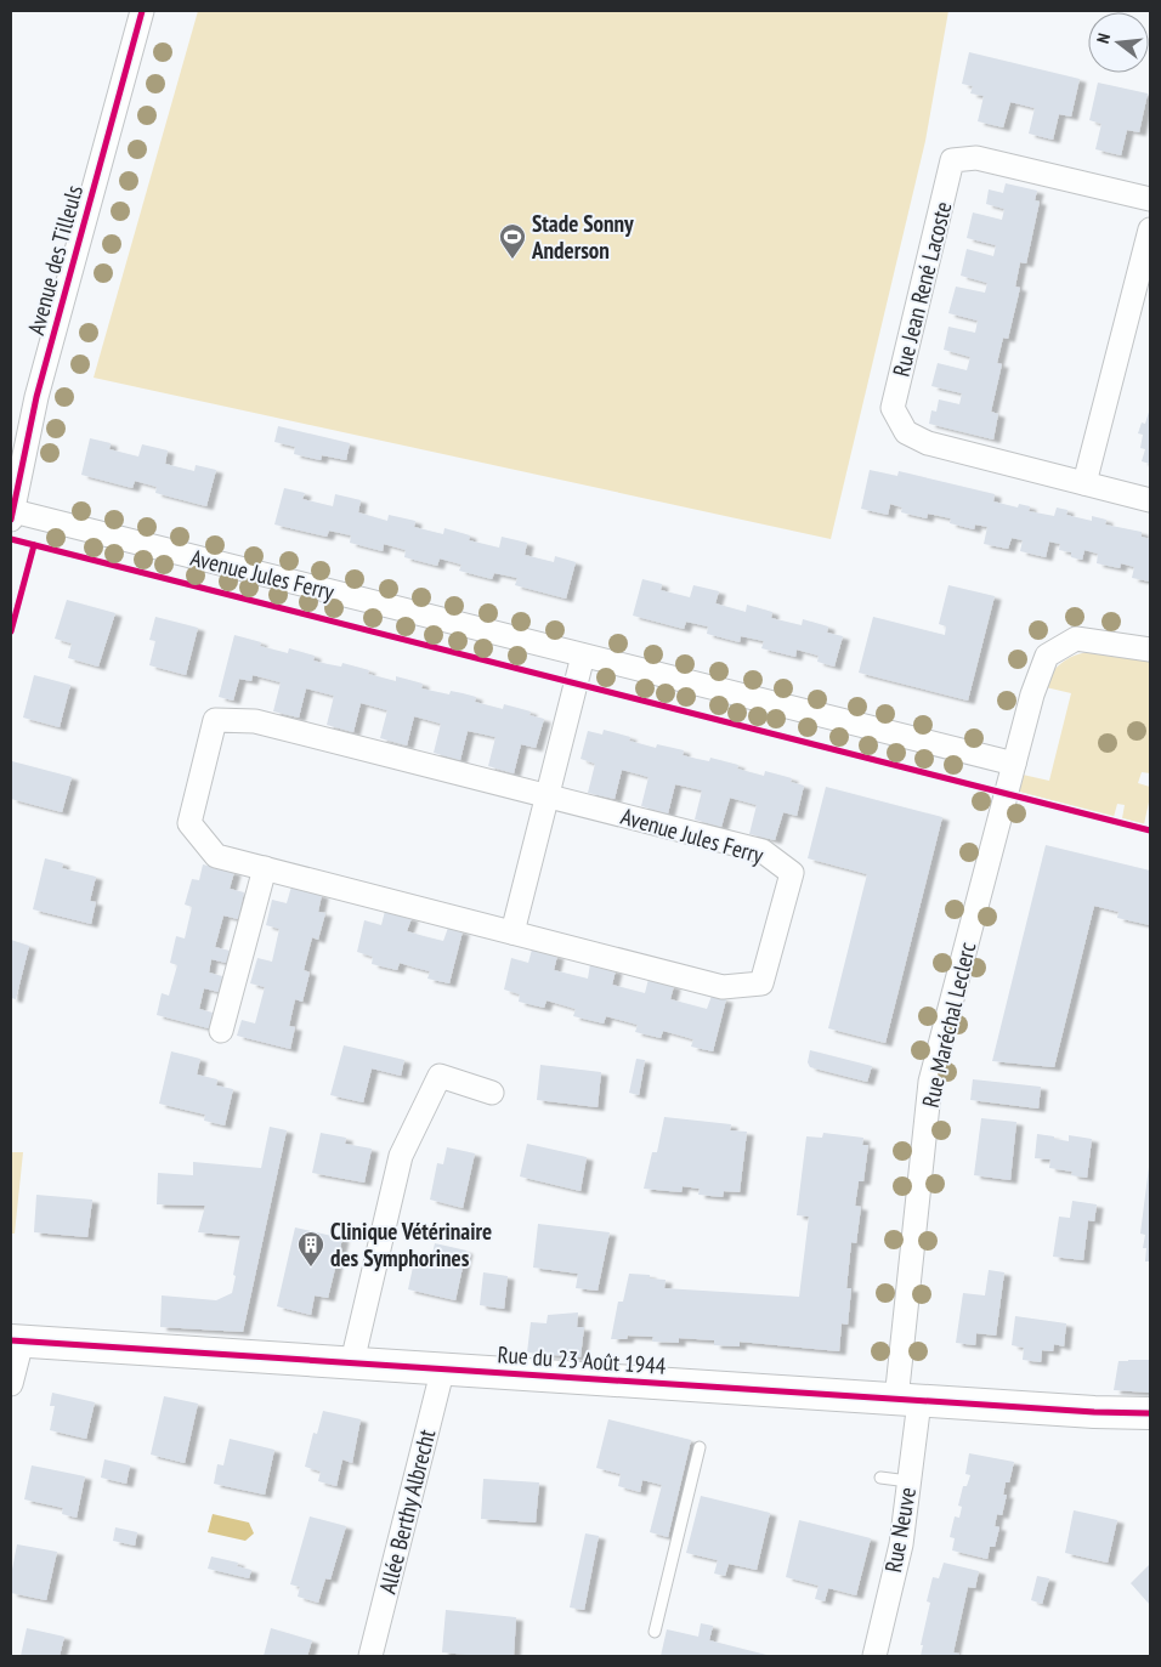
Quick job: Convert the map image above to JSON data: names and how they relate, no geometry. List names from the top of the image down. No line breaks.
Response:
{"streets":{"main road":["Rue du 23 Août 1944"],"street":["Avenue des Tilleuls","Rue Jean René Lacoste","Avenue Jules Ferry","Rue Maréchal Leclerc","Allée Berthy Albrecht","Rue Neuve"]},"crossings":[["Avenue des Tilleuls","Avenue Jules Ferry"],["Avenue Jules Ferry","Rue Maréchal Leclerc"],["Rue Maréchal Leclerc","Rue du 23 Août 1944"],["Rue Maréchal Leclerc","Rue Neuve"],["Rue du 23 Août 1944","Allée Berthy Albrecht"],["Rue du 23 Août 1944","Rue Neuve"]],"places":{"sports":["Stade Sonny Anderson"],"building":["Clinique Vétérinaire des Symphorines"]},"north":"left"}
